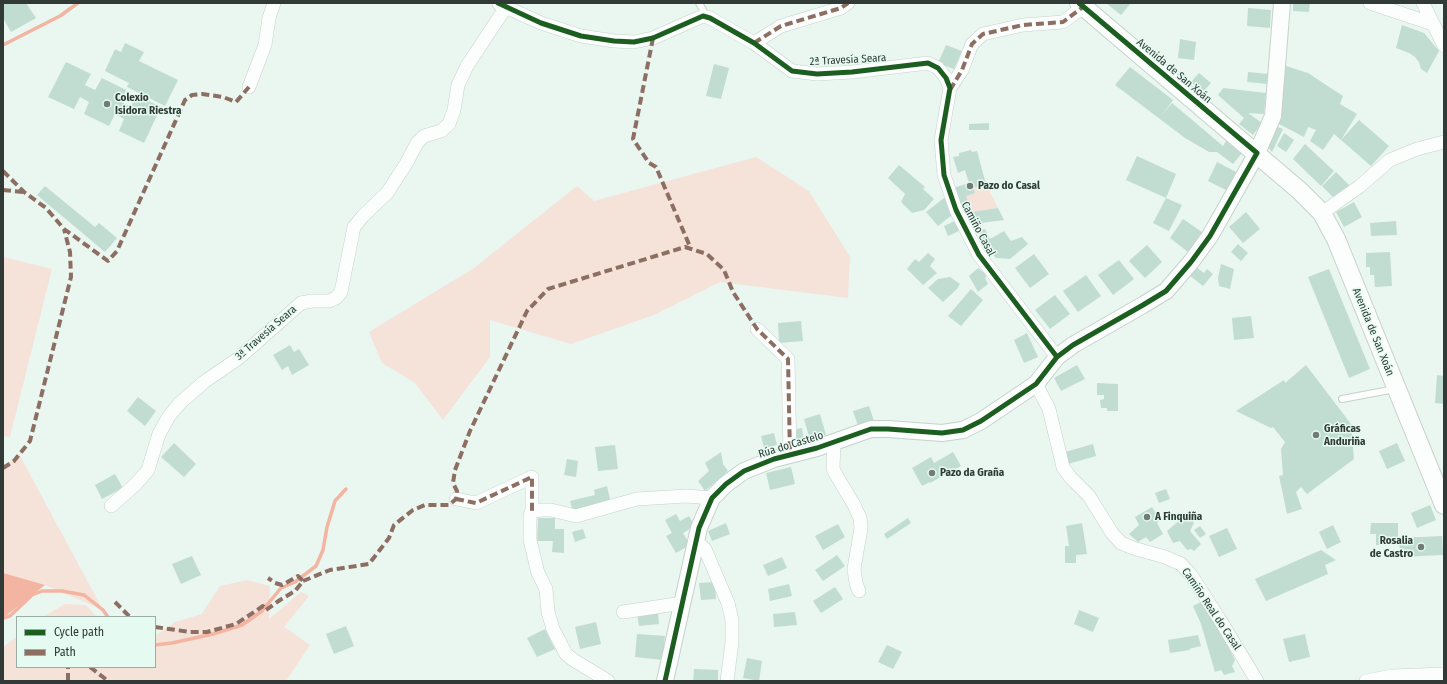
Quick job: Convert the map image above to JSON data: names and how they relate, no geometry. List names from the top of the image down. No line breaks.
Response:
{"streets":{"main road":["Avenida de San Xoán"],"street":["2ª Travesía Seara","Camiño Casal","3ª Travesía Seara","Rúa do Castelo","Camiño Real do Casal"]},"crossings":[["2ª Travesía Seara","Camiño Casal"],["Avenida de San Xoán","Rúa do Castelo"],["Camiño Casal","Rúa do Castelo"],["Rúa do Castelo","Camiño Real do Casal"]],"places":["Colexio Isidora Riestra","Pazo do Casal","Gráficas Anduriña","Pazo da Graña","A Finquiña","Rosalia de Castro"],"legend":["Cycle path","Path"]}
